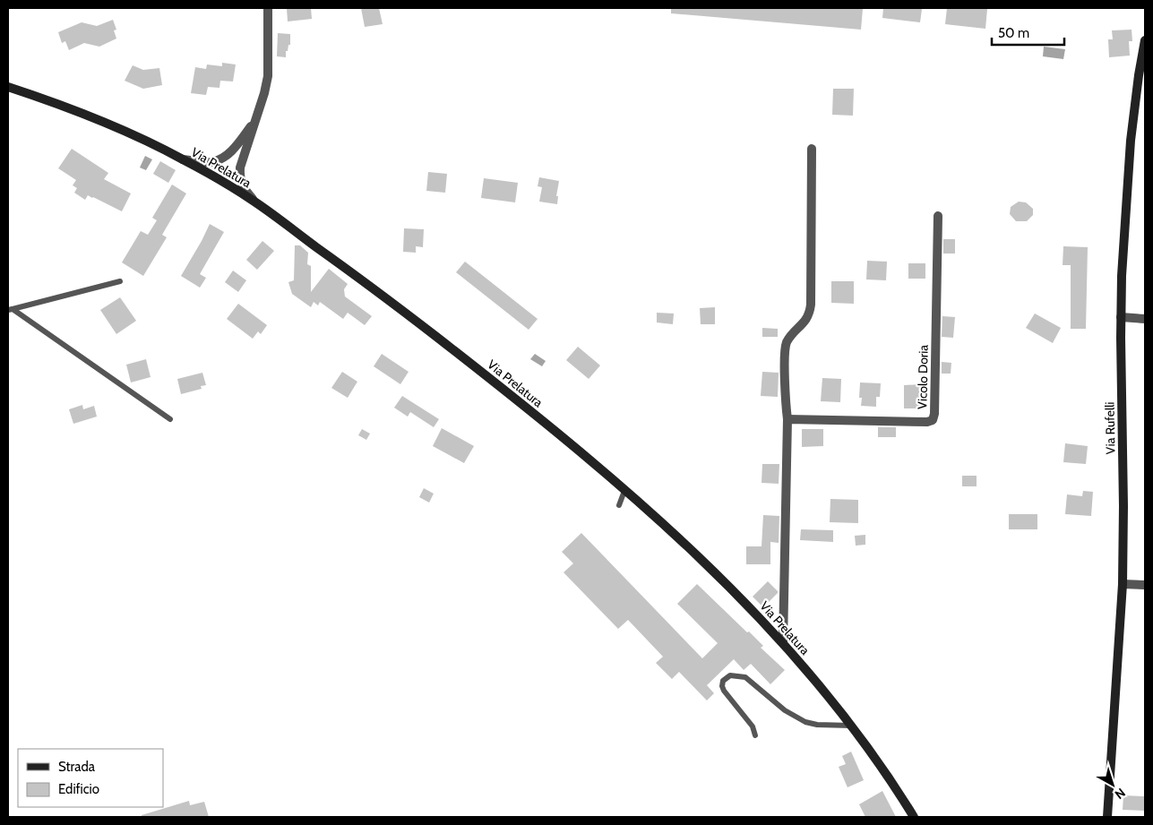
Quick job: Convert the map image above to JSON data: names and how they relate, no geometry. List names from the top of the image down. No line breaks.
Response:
{"streets":{"street":["Via Prelatura","Vicolo Doria","Via Rufelli"]},"legend":["Strada","Edificio"],"scale_bar":"50 m","north":"bottom right"}
